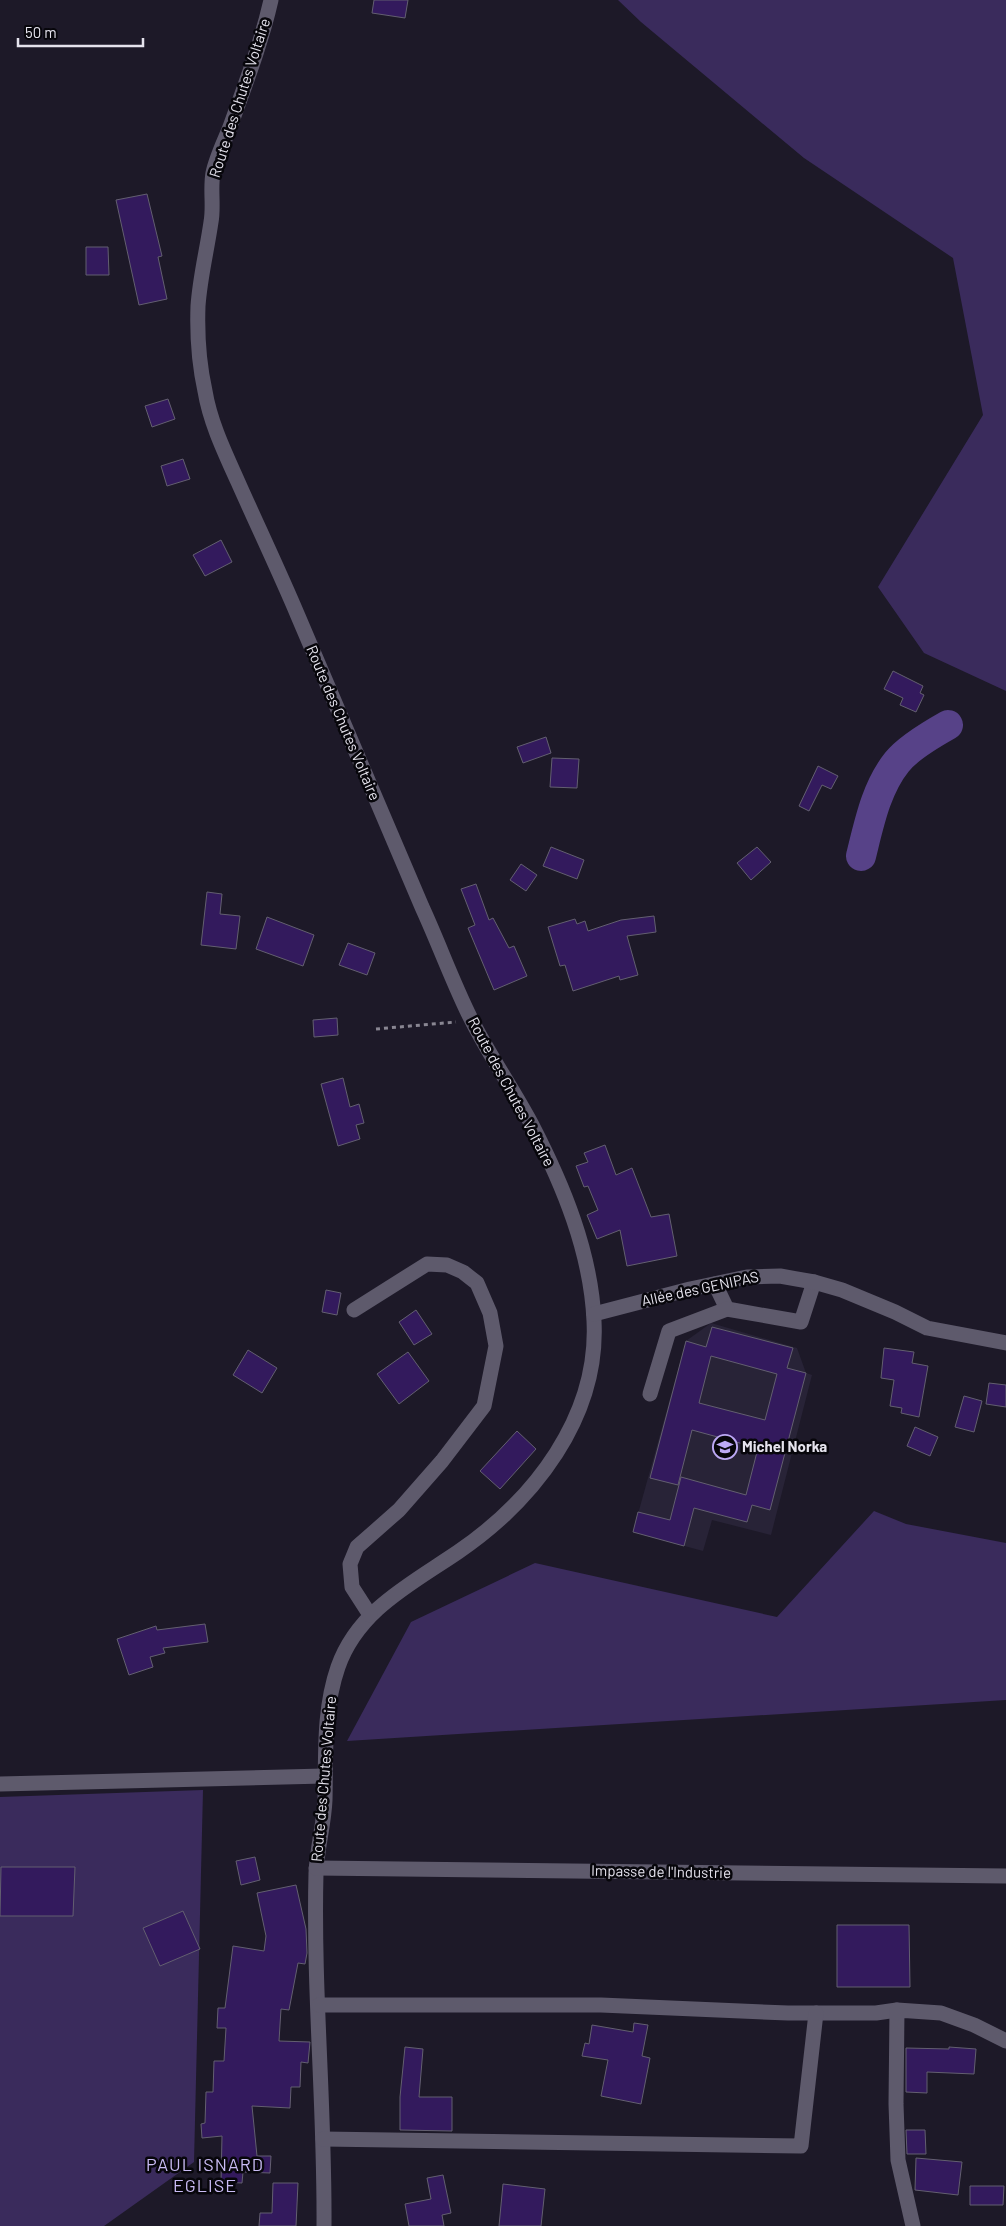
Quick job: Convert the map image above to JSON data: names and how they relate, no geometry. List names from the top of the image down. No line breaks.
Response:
{"streets":{"street":["Route des Chutes Voltaire","Allée des GENIPAS","Impasse de l'Industrie"]},"crossings":[["Route des Chutes Voltaire","Allée des GENIPAS"],["Route des Chutes Voltaire","Impasse de l'Industrie"]],"districts":["PAUL ISNARD EGLISE"],"places":{"school or university":["Michel Norka"]},"scale_bar":"50 m"}
